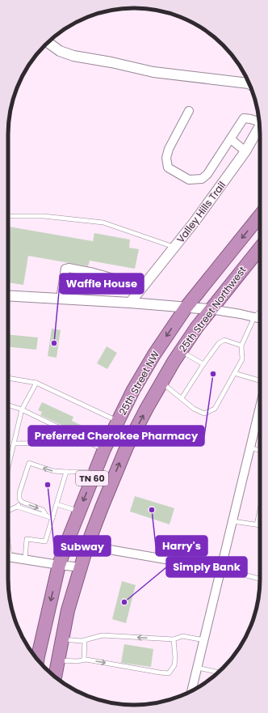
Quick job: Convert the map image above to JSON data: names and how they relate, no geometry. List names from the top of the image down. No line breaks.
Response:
{"streets":{"highway":["25th Street Northwest","25th Street NW","TN 60"],"street":["Valley Hills Trail"]},"crossings":[["25th Street Northwest","25th Street NW"],["25th Street Northwest","TN 60"]],"places":["Waffle House","Preferred Cherokee Pharmacy","Subway","Harry's","Simply Bank"]}
